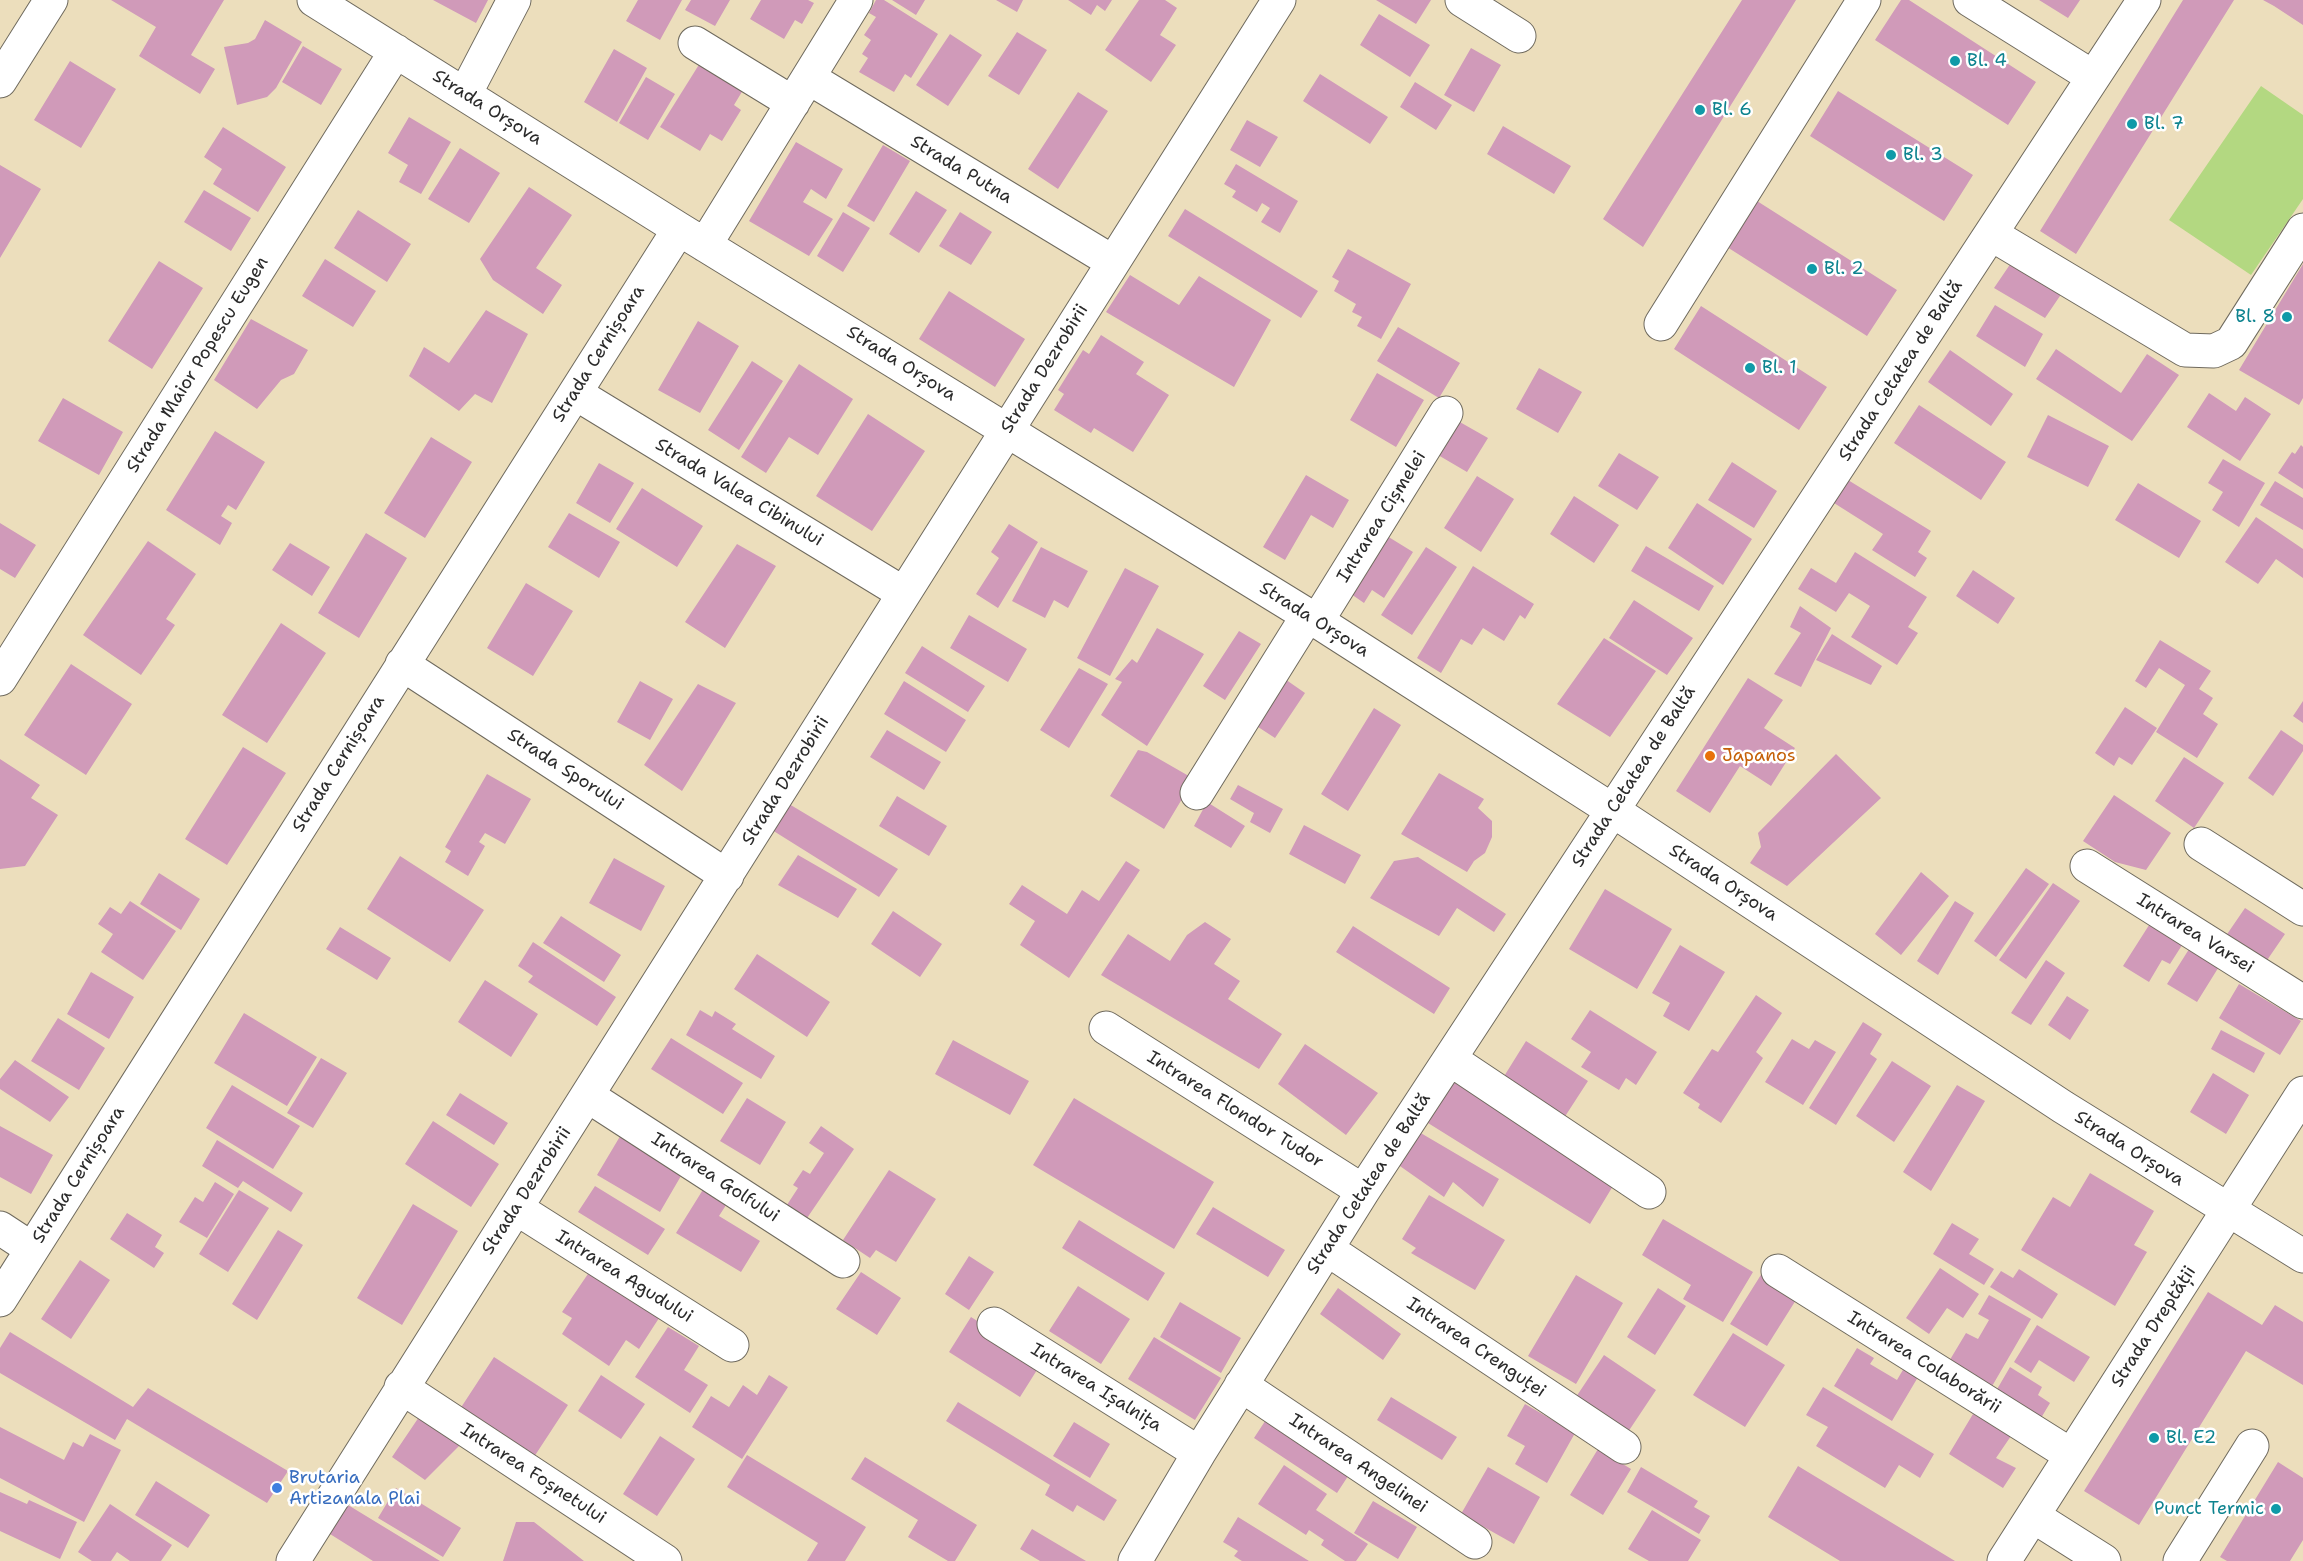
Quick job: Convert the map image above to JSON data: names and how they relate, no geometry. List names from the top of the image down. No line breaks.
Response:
{"streets":{"street":["Strada Orșova","Strada Putna","Strada Cernișoara","Strada Maior Popescu Eugen","Strada Dezrobirii","Strada Cetatea de Baltă","Strada Valea Cibinului","Intrarea Cișmelei","Strada Sporului","Intrarea Varsei","Intrarea Flondor Tudor","Intrarea Golfului","Intrarea Agudului","Strada Dreptății","Intrarea Crenguței","Intrarea Colaborării","Intrarea Ișalnița","Intrarea Angelinei","Intrarea Foșnetului"]},"crossings":[["Strada Orșova","Strada Cernișoara"],["Strada Orșova","Strada Maior Popescu Eugen"],["Strada Orșova","Strada Dezrobirii"],["Strada Orșova","Strada Cetatea de Baltă"],["Strada Orșova","Intrarea Cișmelei"],["Strada Orșova","Strada Dreptății"],["Strada Putna","Strada Cernișoara"],["Strada Putna","Strada Dezrobirii"],["Strada Cernișoara","Strada Valea Cibinului"],["Strada Cernișoara","Strada Sporului"],["Strada Dezrobirii","Strada Valea Cibinului"],["Strada Dezrobirii","Strada Sporului"],["Strada Dezrobirii","Intrarea Golfului"],["Strada Dezrobirii","Intrarea Agudului"],["Strada Dezrobirii","Intrarea Foșnetului"],["Strada Cetatea de Baltă","Intrarea Flondor Tudor"],["Strada Cetatea de Baltă","Intrarea Crenguței"],["Strada Cetatea de Baltă","Intrarea Ișalnița"],["Strada Cetatea de Baltă","Intrarea Angelinei"],["Strada Dreptății","Intrarea Colaborării"]],"places":["Bl. 4","Bl. 6","Bl. 7","Bl. 3","Bl. 2","Bl. 8","Bl. 1","Japanos","Bl. E2","Brutaria Artizanala Plai","Punct Termic"]}
